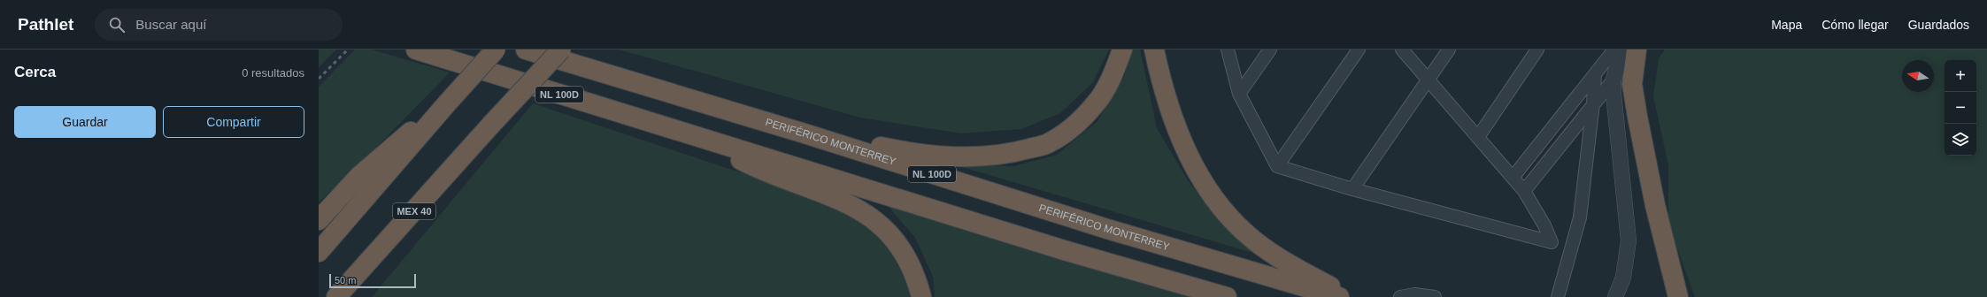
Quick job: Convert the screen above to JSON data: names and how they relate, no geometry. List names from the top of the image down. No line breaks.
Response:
{"streets":{"highway":["NL 100D","PERIFÉRICO MONTERREY","MEX 40"]},"scale_bar":"50 m","north":"left","page":{"header":"Pathlet","search":"Buscar aquí","nav":["Mapa","Cómo llegar","Guardados"],"heading":["Cerca","0 resultados"],"map_buttons":["+","−"],"buttons":["Guardar","Compartir"],"scale":"50 m"}}
